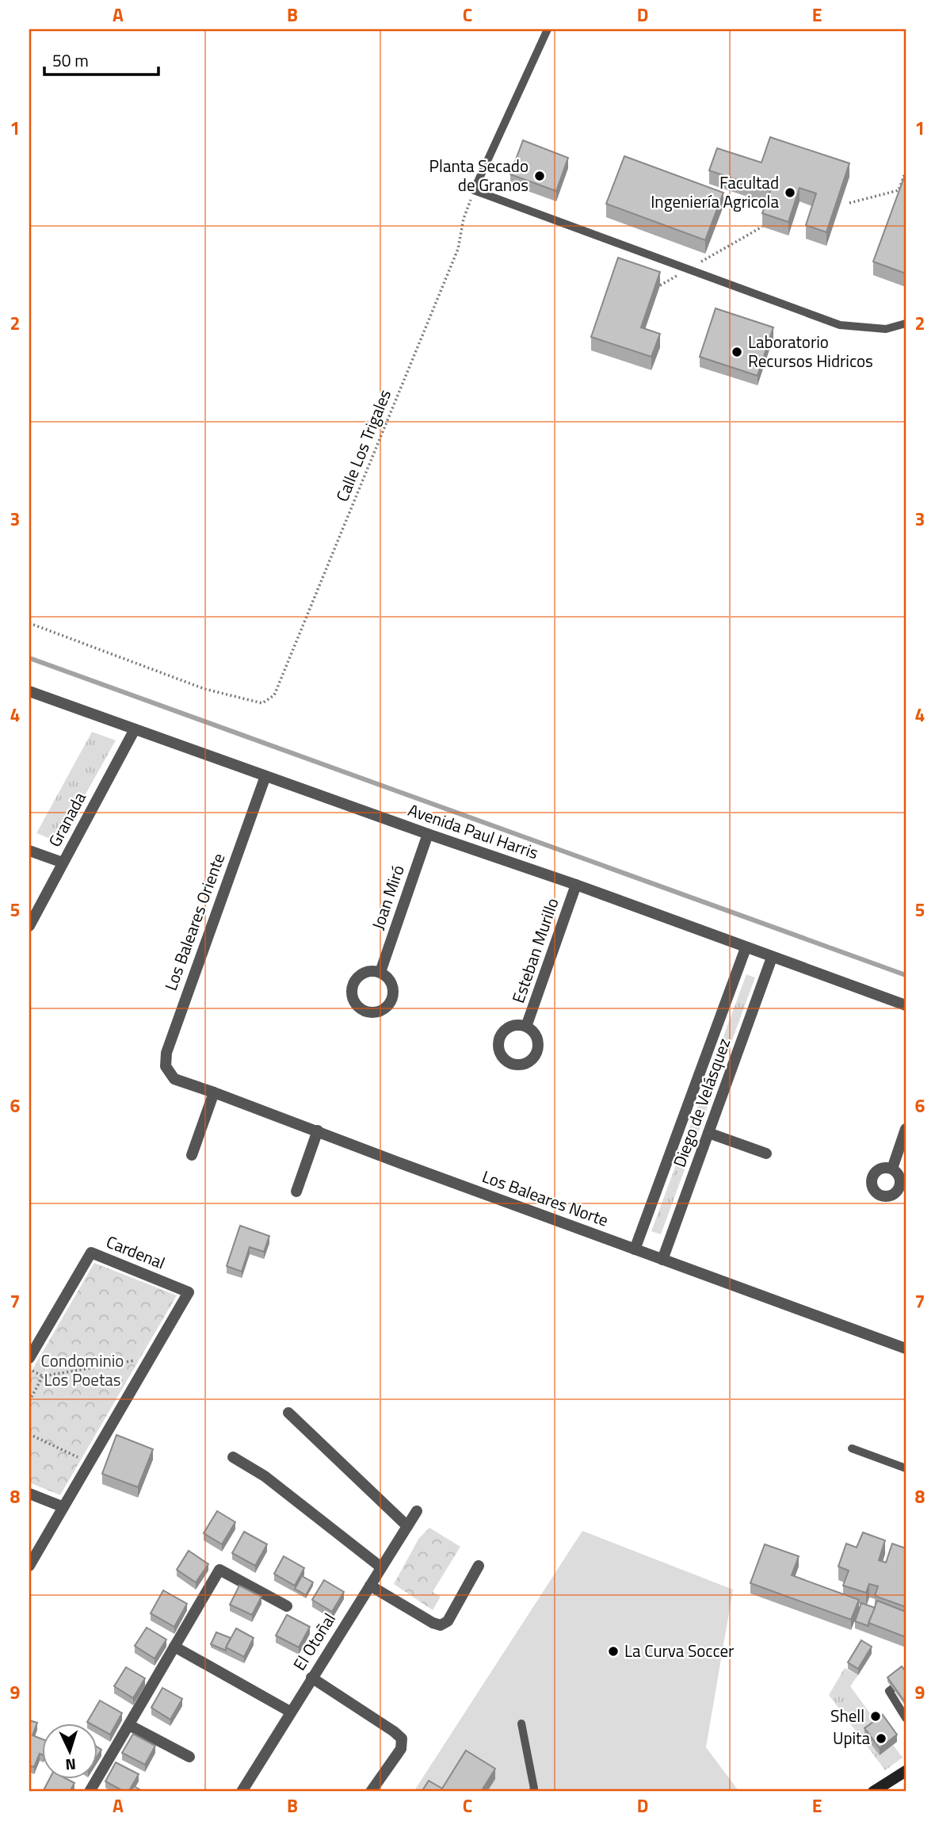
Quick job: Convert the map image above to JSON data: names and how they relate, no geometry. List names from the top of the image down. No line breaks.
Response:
{"streets":{"street":["Granada","Avenida Paul Harris","Joan Miró","Los Baleares Oriente","Esteban Murillo","Diego de Velásquez","Los Baleares Norte","Cardenal","El Otoñal"],"path":["Calle Los Trigales"]},"crossings":[["Granada","Avenida Paul Harris"],["Avenida Paul Harris","Joan Miró"],["Avenida Paul Harris","Los Baleares Oriente"],["Avenida Paul Harris","Esteban Murillo"],["Avenida Paul Harris","Diego de Velásquez"],["Los Baleares Oriente","Los Baleares Norte"],["Diego de Velásquez","Los Baleares Norte"]],"parks":["Condominio Los Poetas"],"places":["Planta Secado de Granos","Facultad Ingeniería Agricola","Laboratorio Recursos Hidricos","La Curva Soccer","Shell","Upita"],"scale_bar":"50 m","north":"bottom","grid":{"columns":["A","B","C","D","E"],"rows":["1","2","3","4","5","6","7","8","9"]}}
